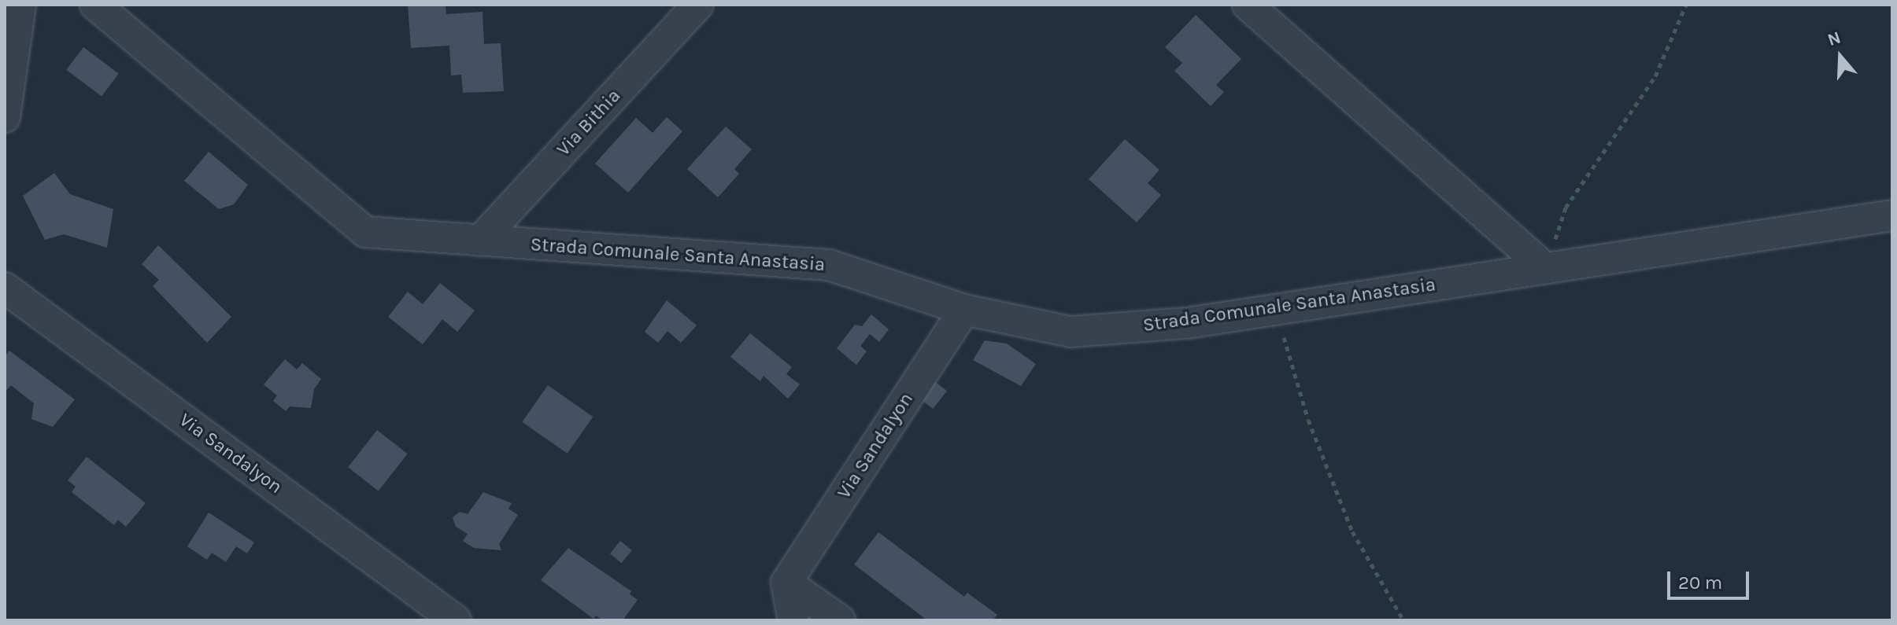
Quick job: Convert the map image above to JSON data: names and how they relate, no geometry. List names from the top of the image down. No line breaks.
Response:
{"streets":{"street":["Via Bithia","Strada Comunale Santa Anastasia","Via Sandalyon"]},"crossings":[["Via Bithia","Strada Comunale Santa Anastasia"],["Strada Comunale Santa Anastasia","Via Sandalyon"]],"scale_bar":"20 m","north":"top"}
